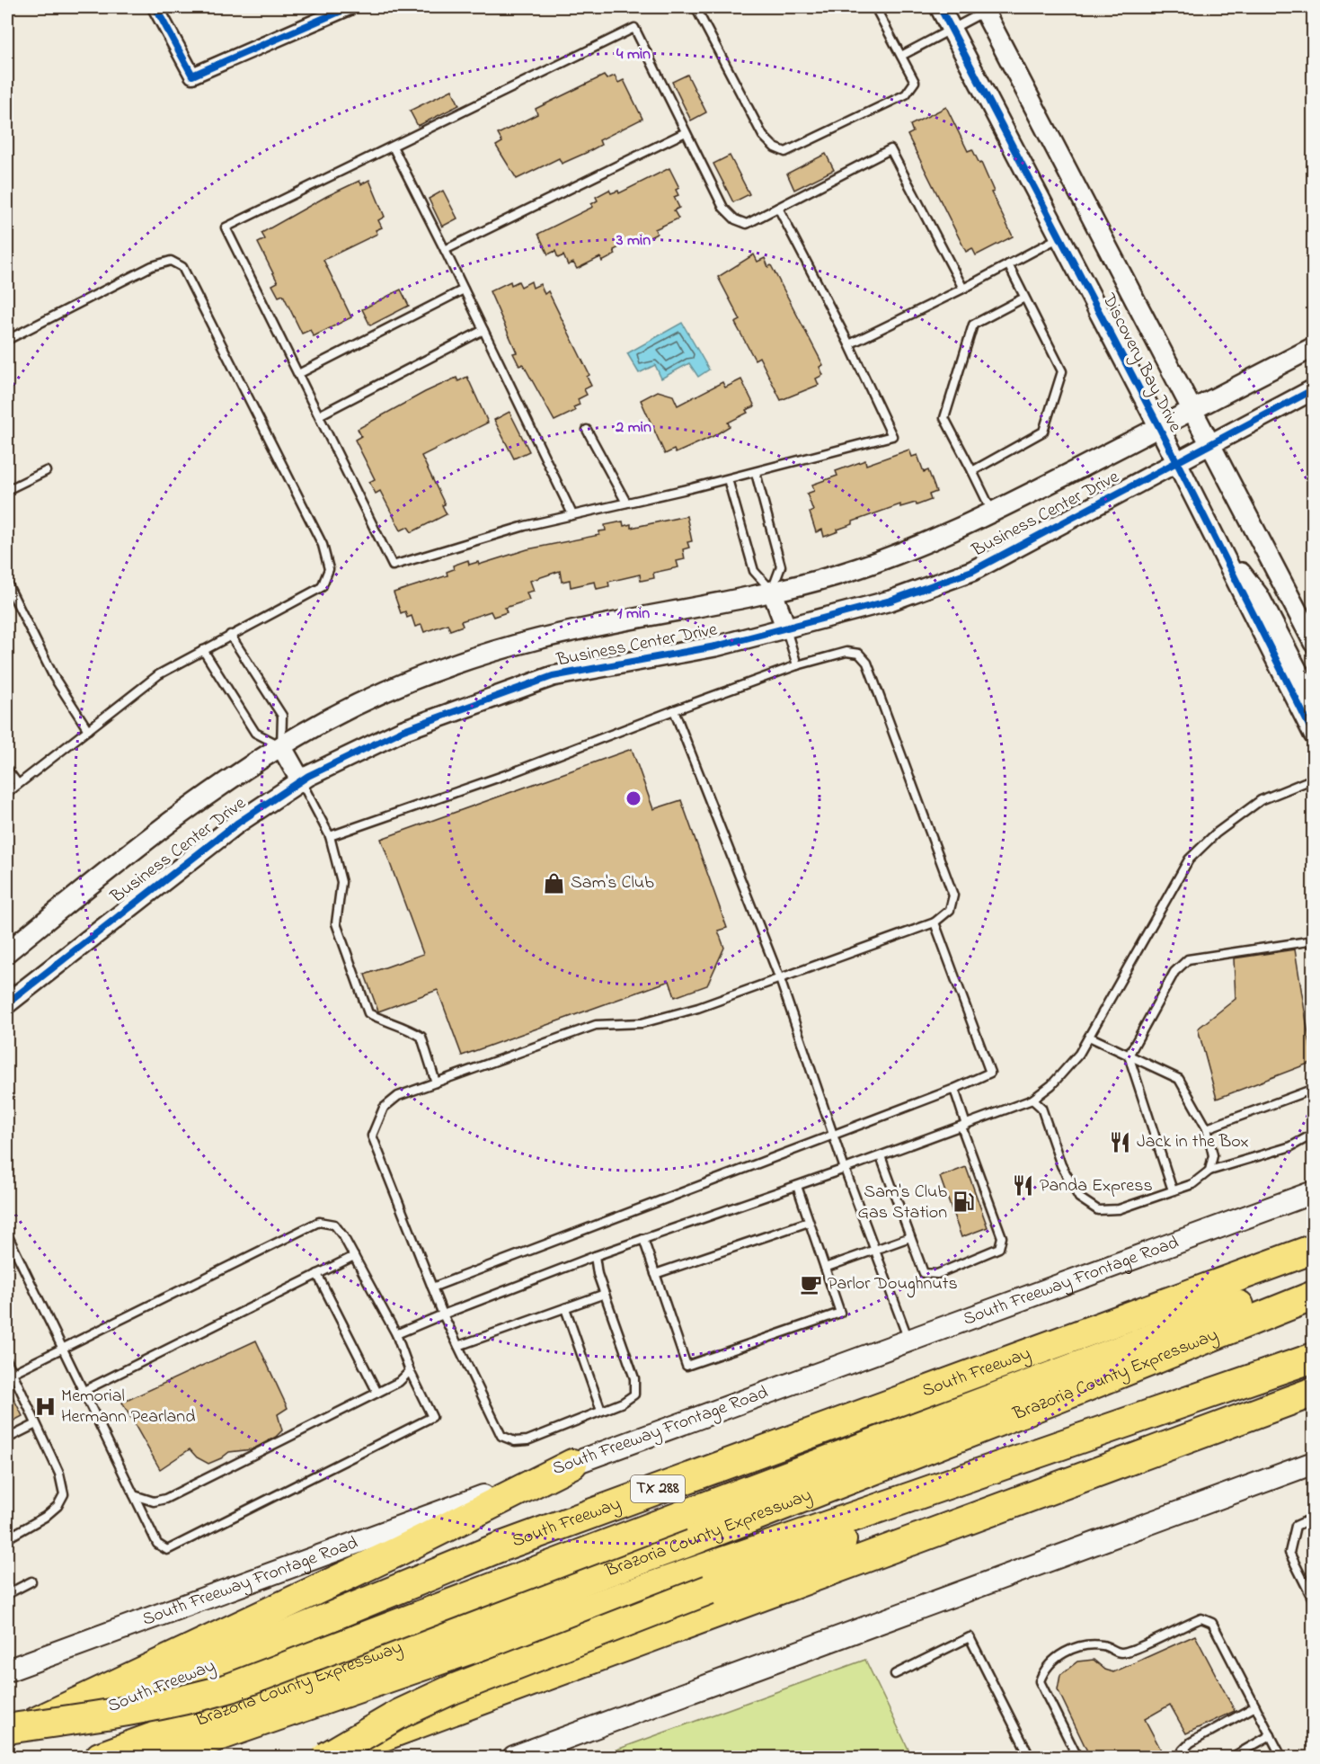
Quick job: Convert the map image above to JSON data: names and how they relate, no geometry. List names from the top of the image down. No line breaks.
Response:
{"streets":{"highway":["South Freeway","Brazoria County Expressway","TX 288"],"main road":["South Freeway Frontage Road"],"street":["Discovery Bay Drive","Business Center Drive"]},"crossings":[["Discovery Bay Drive","Business Center Drive"]],"places":{"shop":["Sam's Club"],"restaurant":["Jack in the Box","Panda Express"],"fuel station":["Sam's Club Gas Station"],"cafe":["Parlor Doughnuts"],"hospital":["Memorial Hermann Pearland"]},"rings":["4 min","3 min","2 min","1 min"]}
